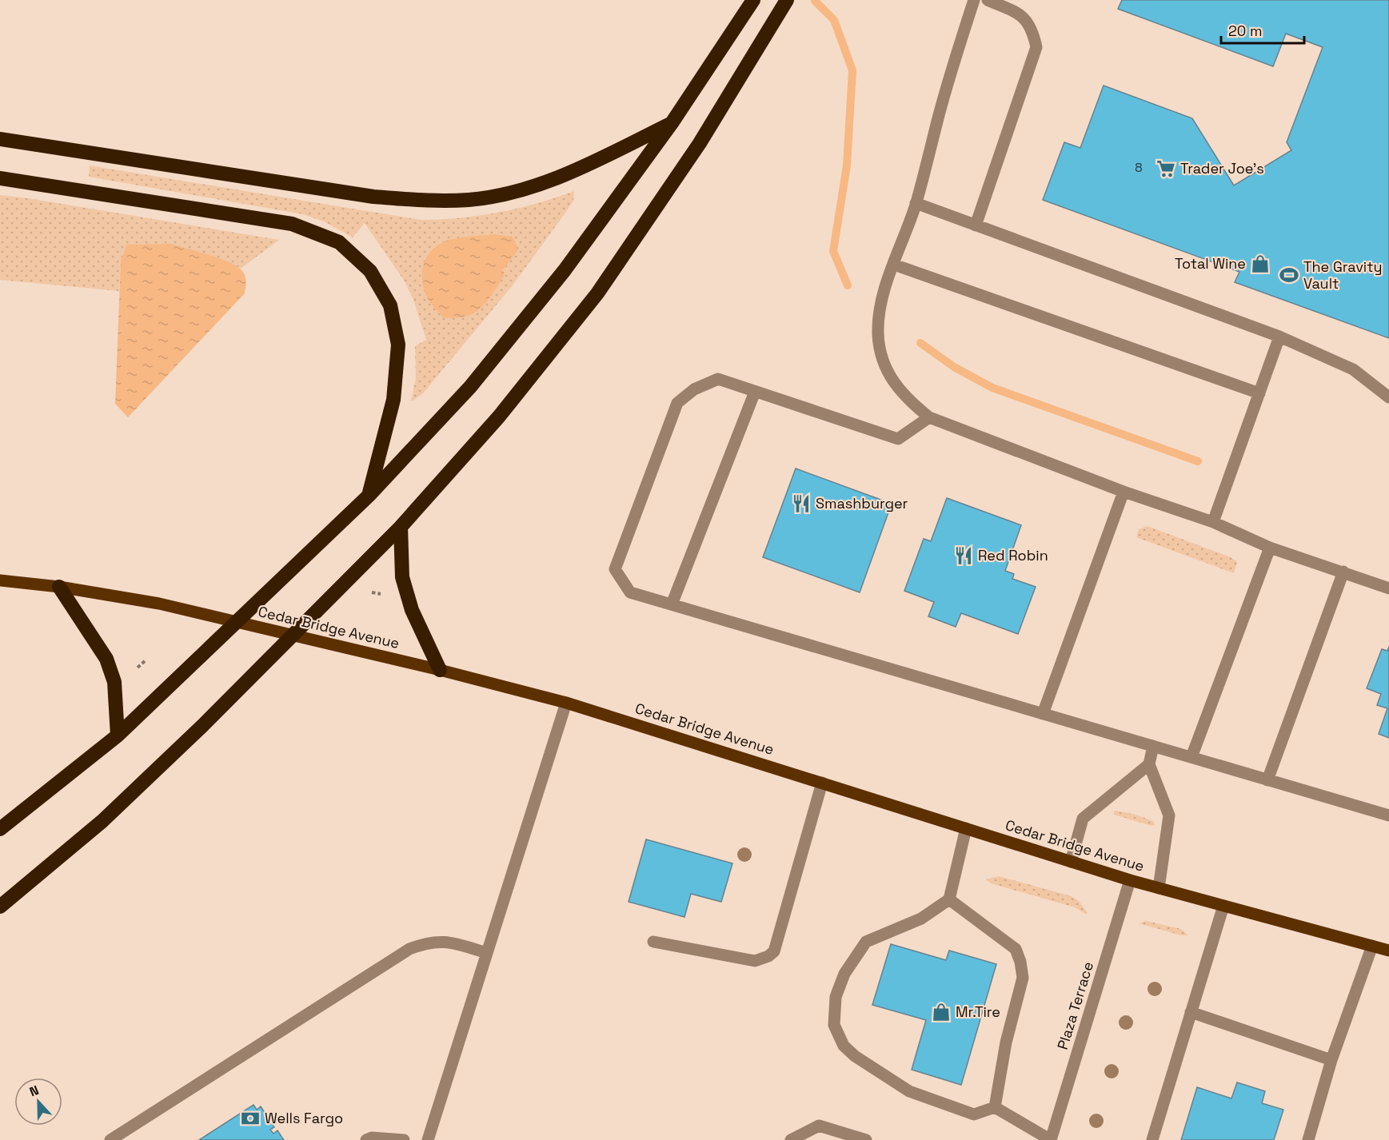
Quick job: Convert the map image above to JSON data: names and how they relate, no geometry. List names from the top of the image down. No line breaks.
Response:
{"streets":{"main road":["Cedar Bridge Avenue"],"street":["Plaza Terrace"]},"crossings":[["Cedar Bridge Avenue","Plaza Terrace"]],"places":{"supermarket":["Trader Joe's"],"shop":["Total Wine","Mr.Tire"],"sports":["The Gravity Vault"],"restaurant":["Smashburger","Red Robin"],"bank":["Wells Fargo"]},"house_numbers":["8"],"scale_bar":"20 m","north":"top"}
